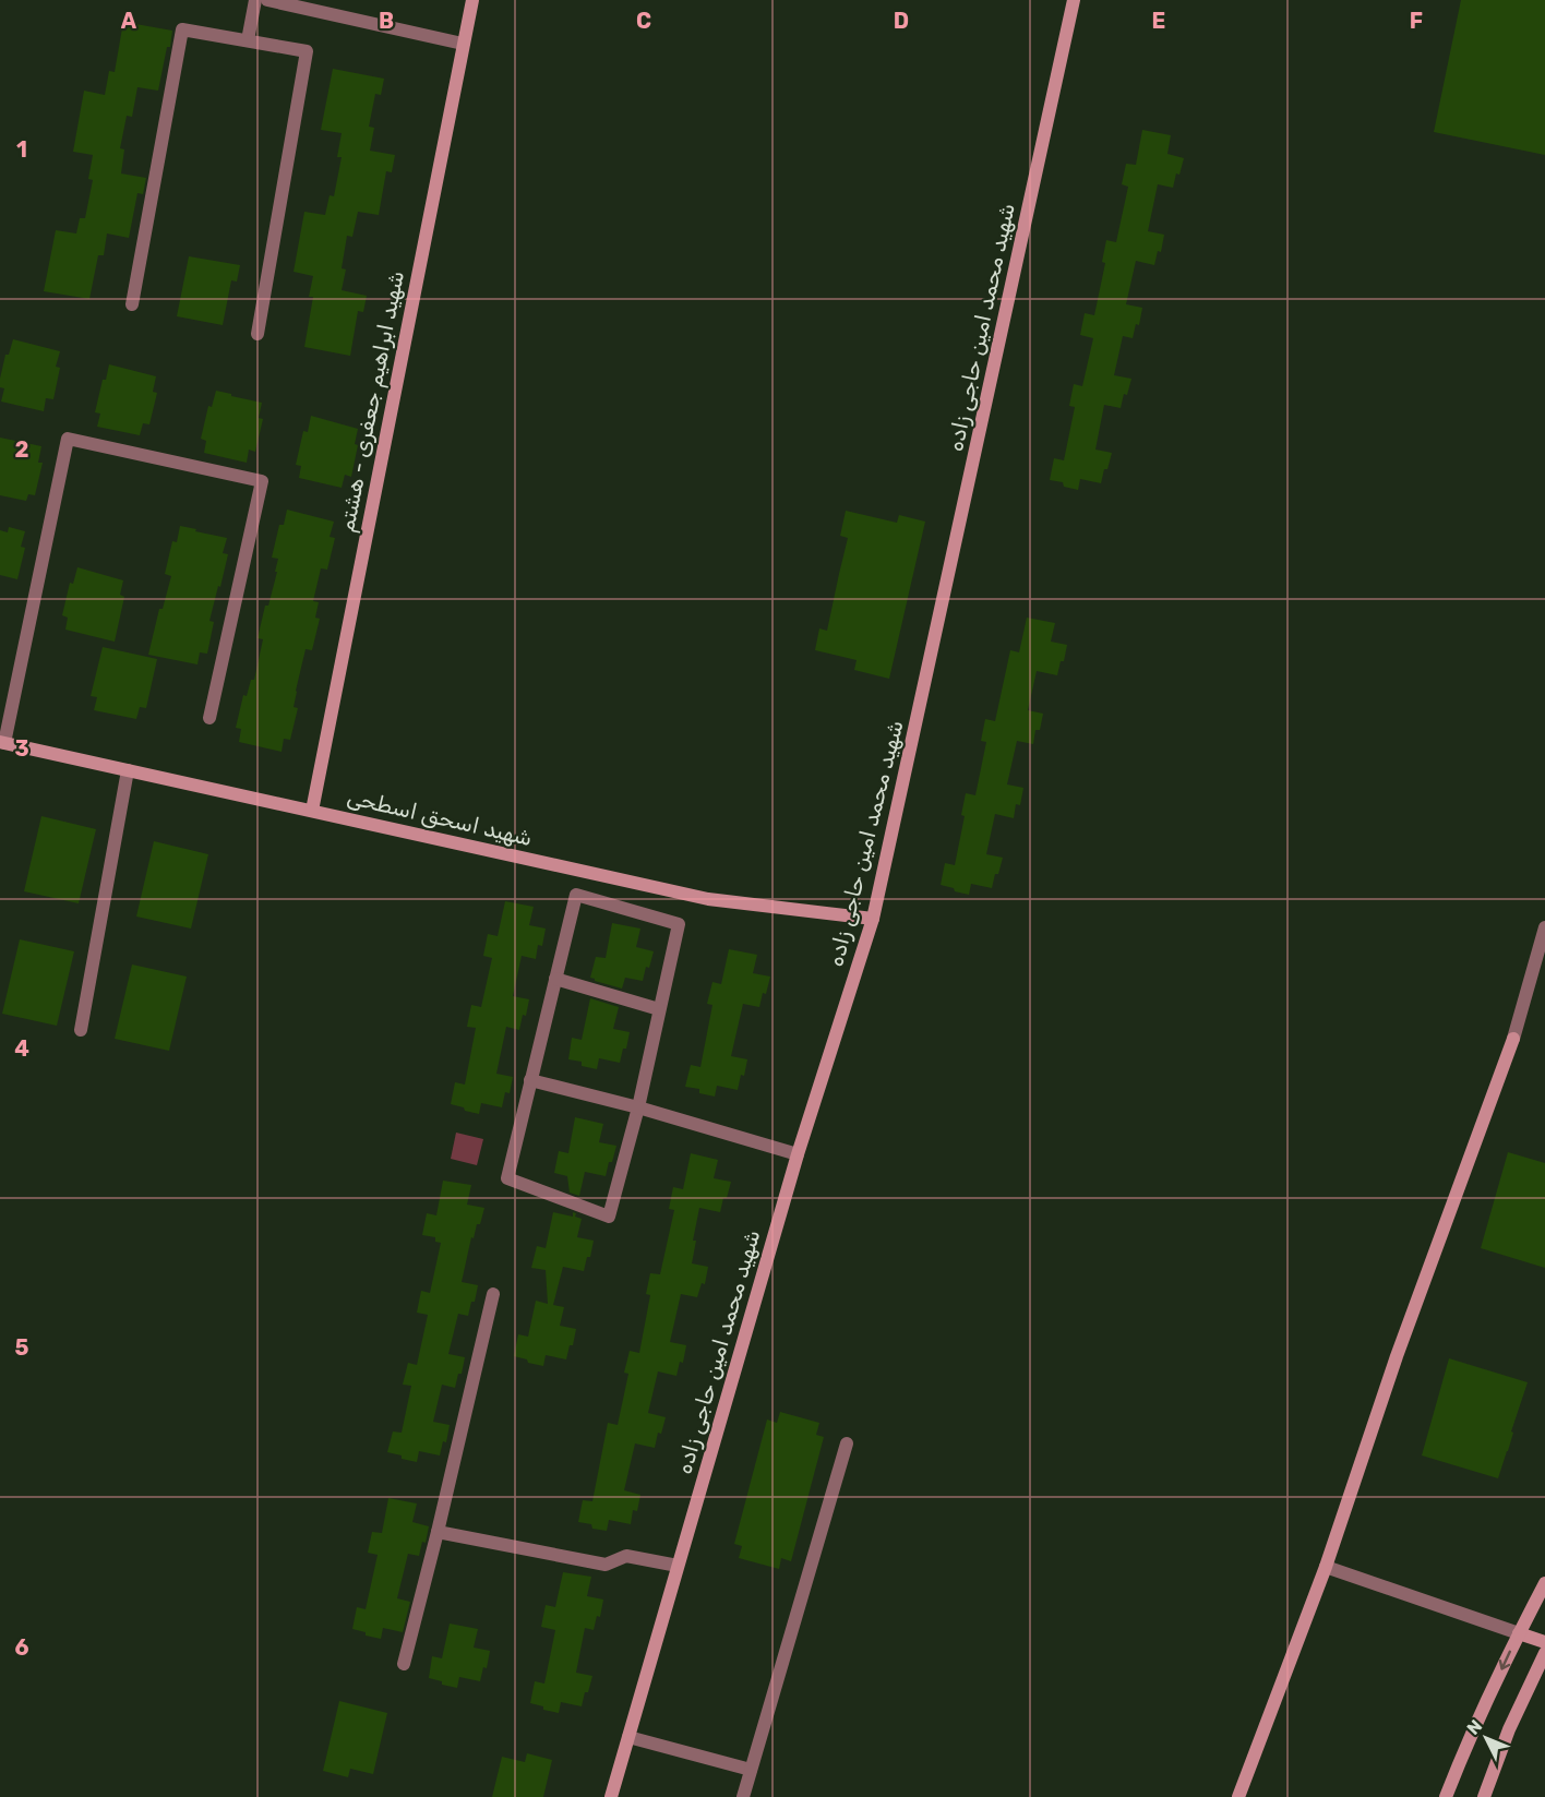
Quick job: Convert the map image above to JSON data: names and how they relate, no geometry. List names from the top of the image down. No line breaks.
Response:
{"streets":{"street":["شهید محمد امین حاجی زاده","شهید ابراهیم جعفری - هشتم","شهید اسحق اسطحی"]},"crossings":[["شهید محمد امین حاجی زاده","شهید اسحق اسطحی"],["شهید ابراهیم جعفری - هشتم","شهید اسحق اسطحی"]],"north":"top left","grid":{"columns":["A","B","C","D","E","F"],"rows":["1","2","3","4","5","6"]}}
